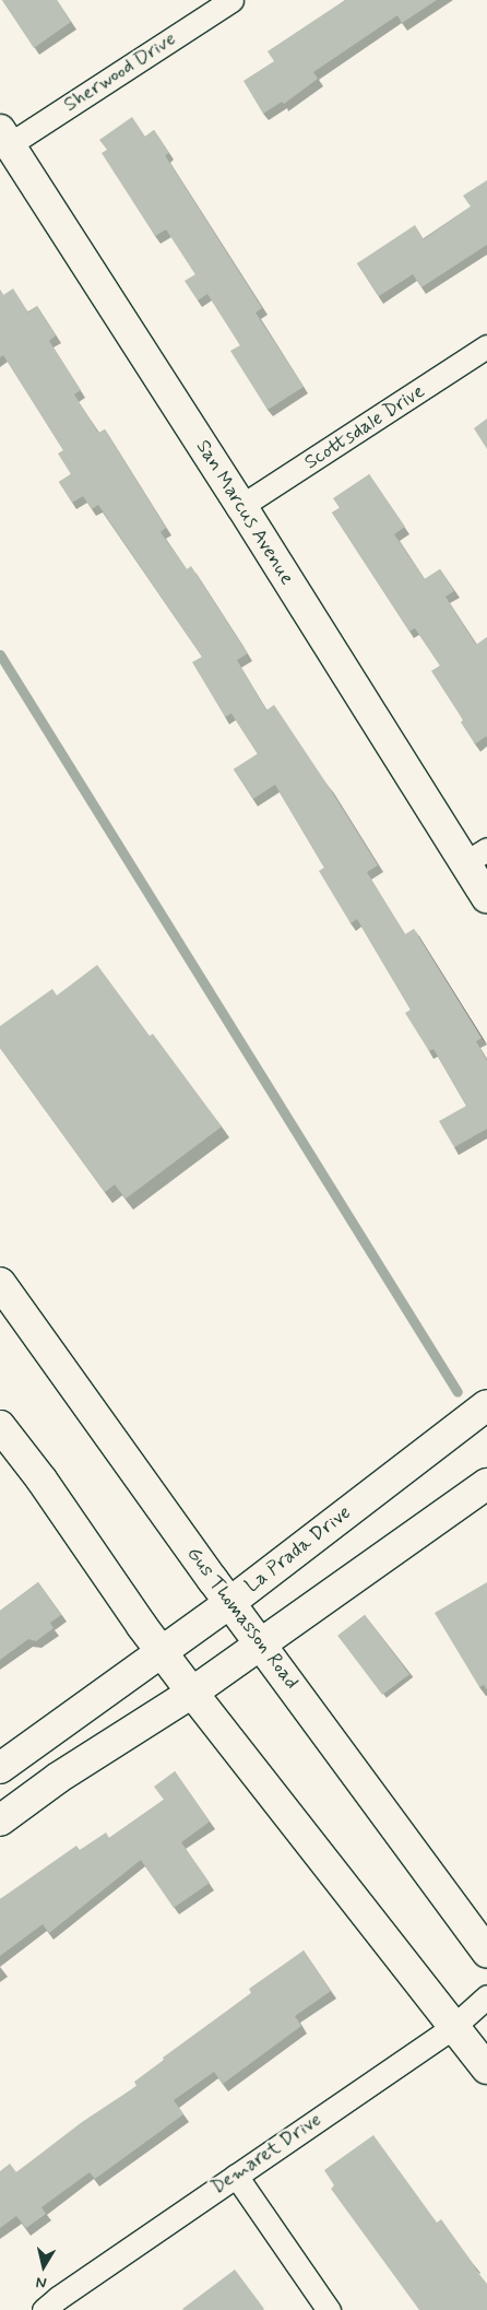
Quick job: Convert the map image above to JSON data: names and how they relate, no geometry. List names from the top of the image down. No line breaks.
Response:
{"streets":{"main road":["San Marcus Avenue","La Prada Drive","Gus Thomasson Road"],"street":["Sherwood Drive","Scottsdale Drive","Demaret Drive"]},"crossings":[["Sherwood Drive","San Marcus Avenue"],["Scottsdale Drive","San Marcus Avenue"],["La Prada Drive","Gus Thomasson Road"]],"north":"bottom"}
